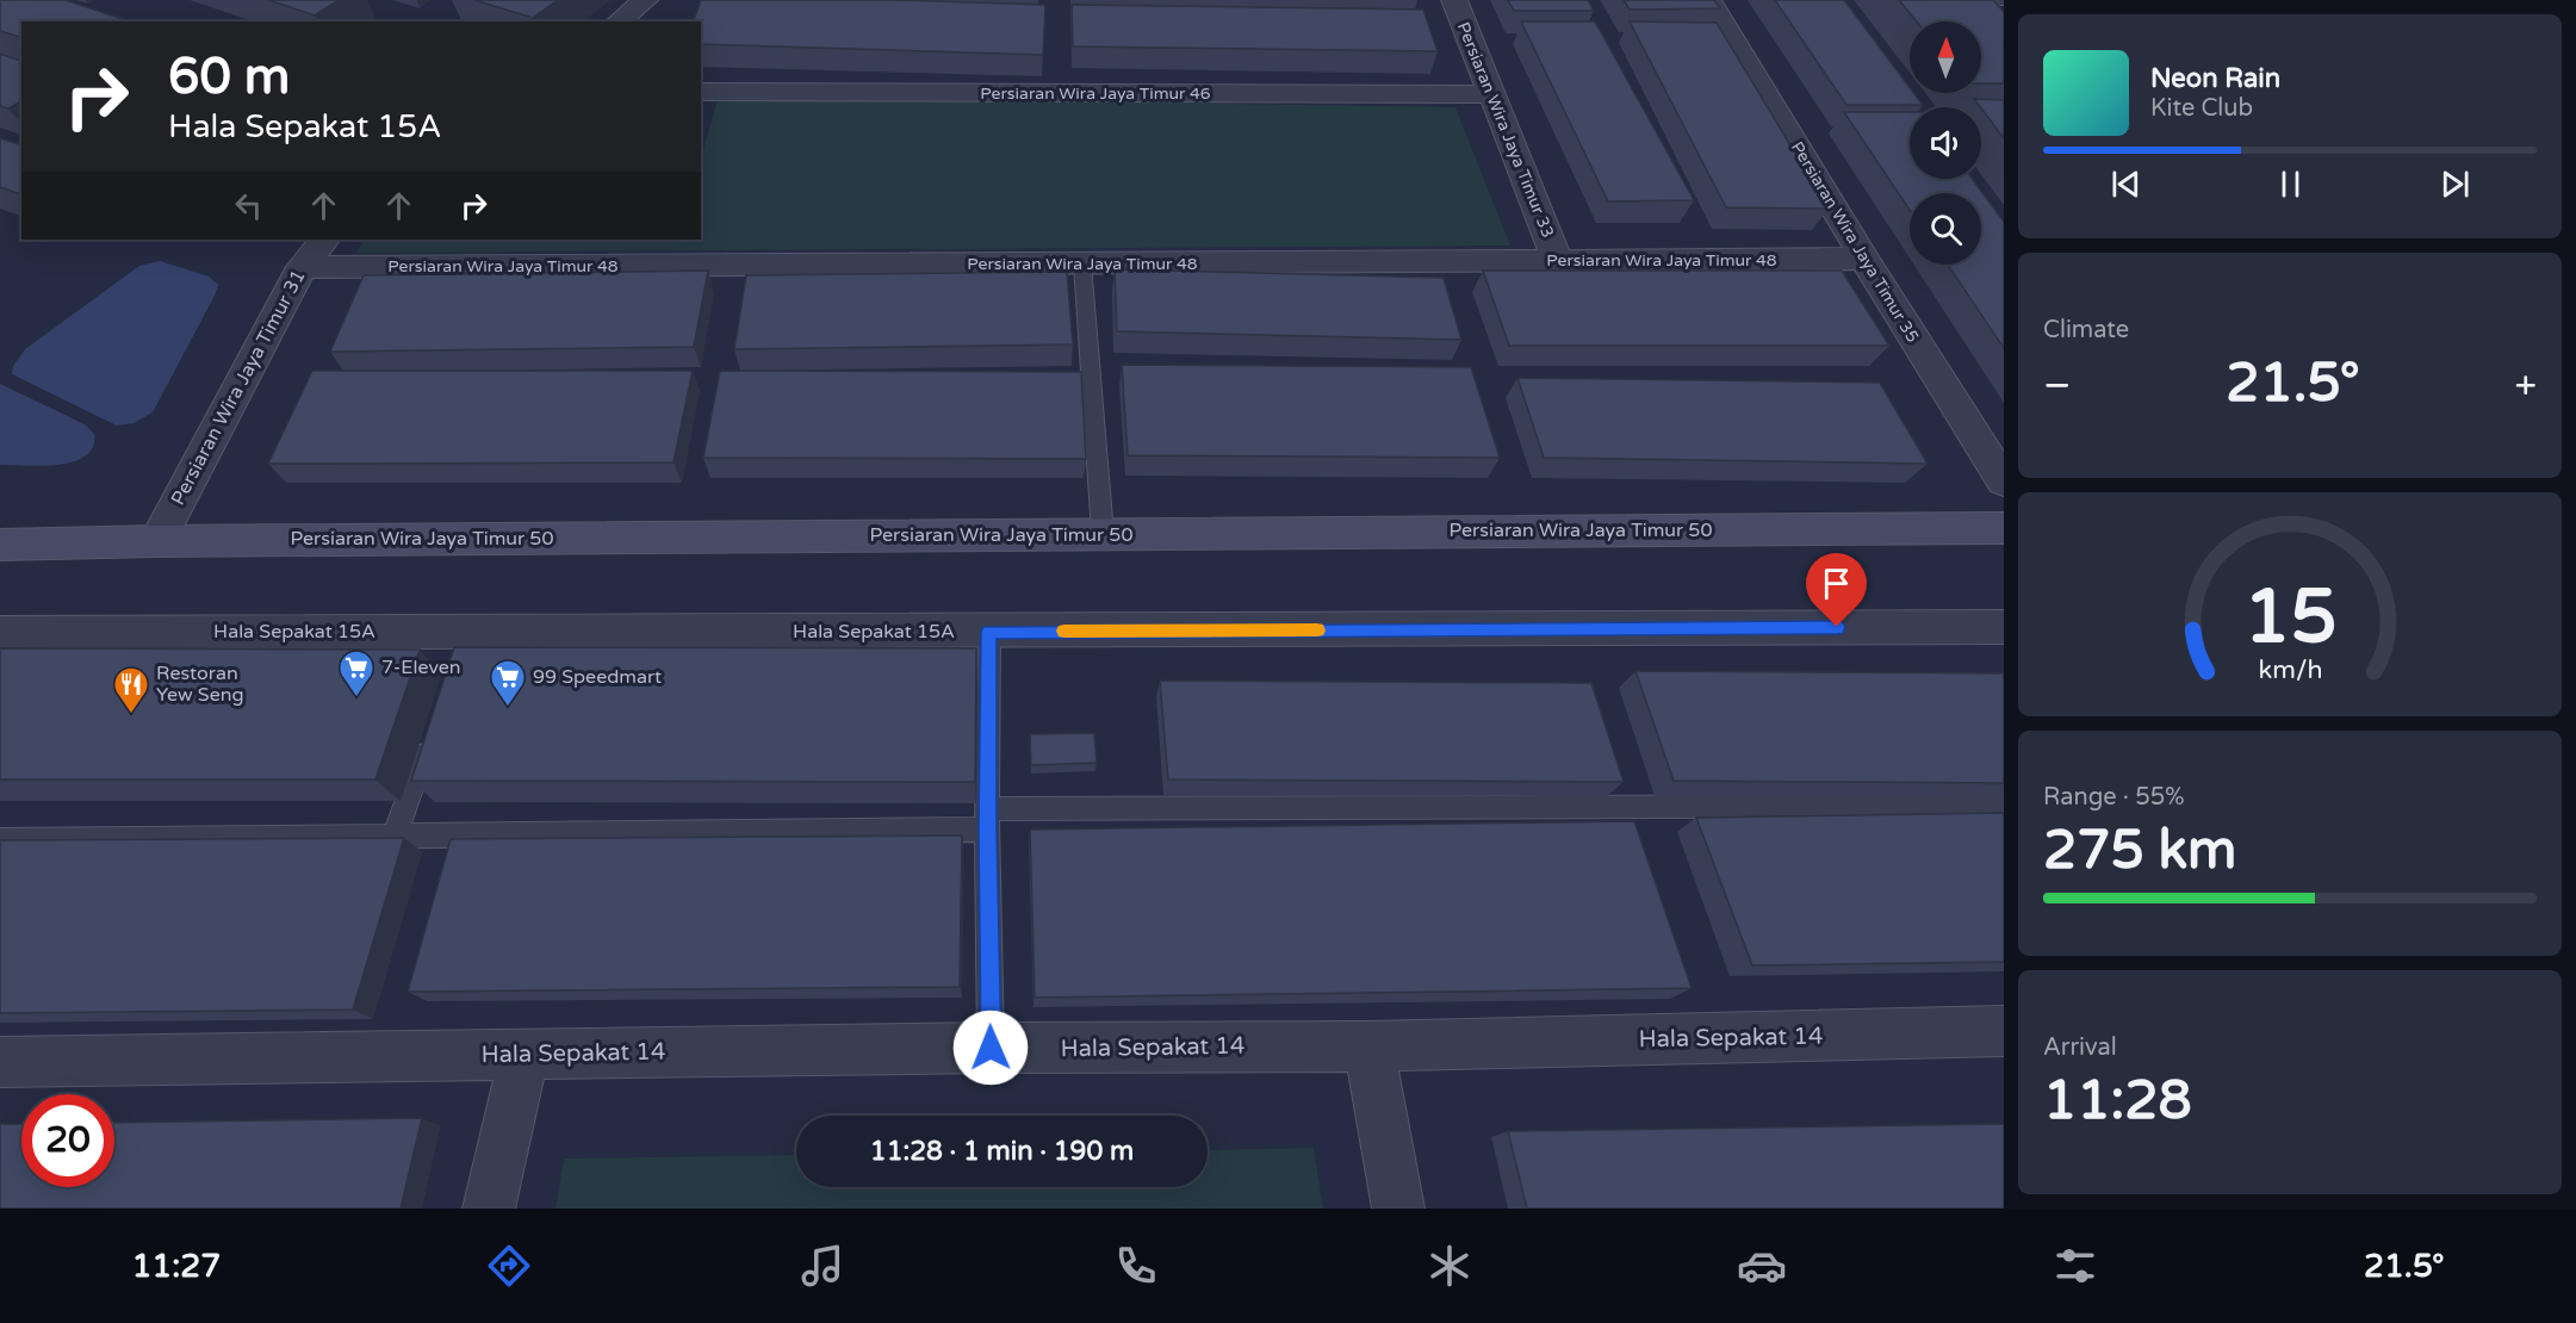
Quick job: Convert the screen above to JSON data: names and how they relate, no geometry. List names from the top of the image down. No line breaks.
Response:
{"streets":{"street":["Persiaran Wira Jaya Timur 46","Persiaran Wira Jaya Timur 33","Persiaran Wira Jaya Timur 35","Persiaran Wira Jaya Timur 48","Persiaran Wira Jaya Timur 31","Persiaran Wira Jaya Timur 50","Hala Sepakat 15A","Hala Sepakat 14"]},"crossings":[["Persiaran Wira Jaya Timur 46","Persiaran Wira Jaya Timur 33"],["Persiaran Wira Jaya Timur 33","Persiaran Wira Jaya Timur 48"],["Persiaran Wira Jaya Timur 35","Persiaran Wira Jaya Timur 48"],["Persiaran Wira Jaya Timur 48","Persiaran Wira Jaya Timur 31"],["Persiaran Wira Jaya Timur 31","Persiaran Wira Jaya Timur 50"]],"places":{"supermarket":["7-Eleven","99 Speedmart"],"restaurant":["Restoran Yew Seng"]},"north":"top","page":{"turn":["60 m","Hala Sepakat 15A"],"song":["Neon Rain","Kite Club"],"tile":["Climate",["Range · 55%","275 km"],["Arrival","11:28"]],"heat":["−","21.5°","+"],"limit":"20","trip":"11:28 · 1 min · 190 m","tabs":["11:27","21.5°"],"gauge":["15","km/h"]}}
